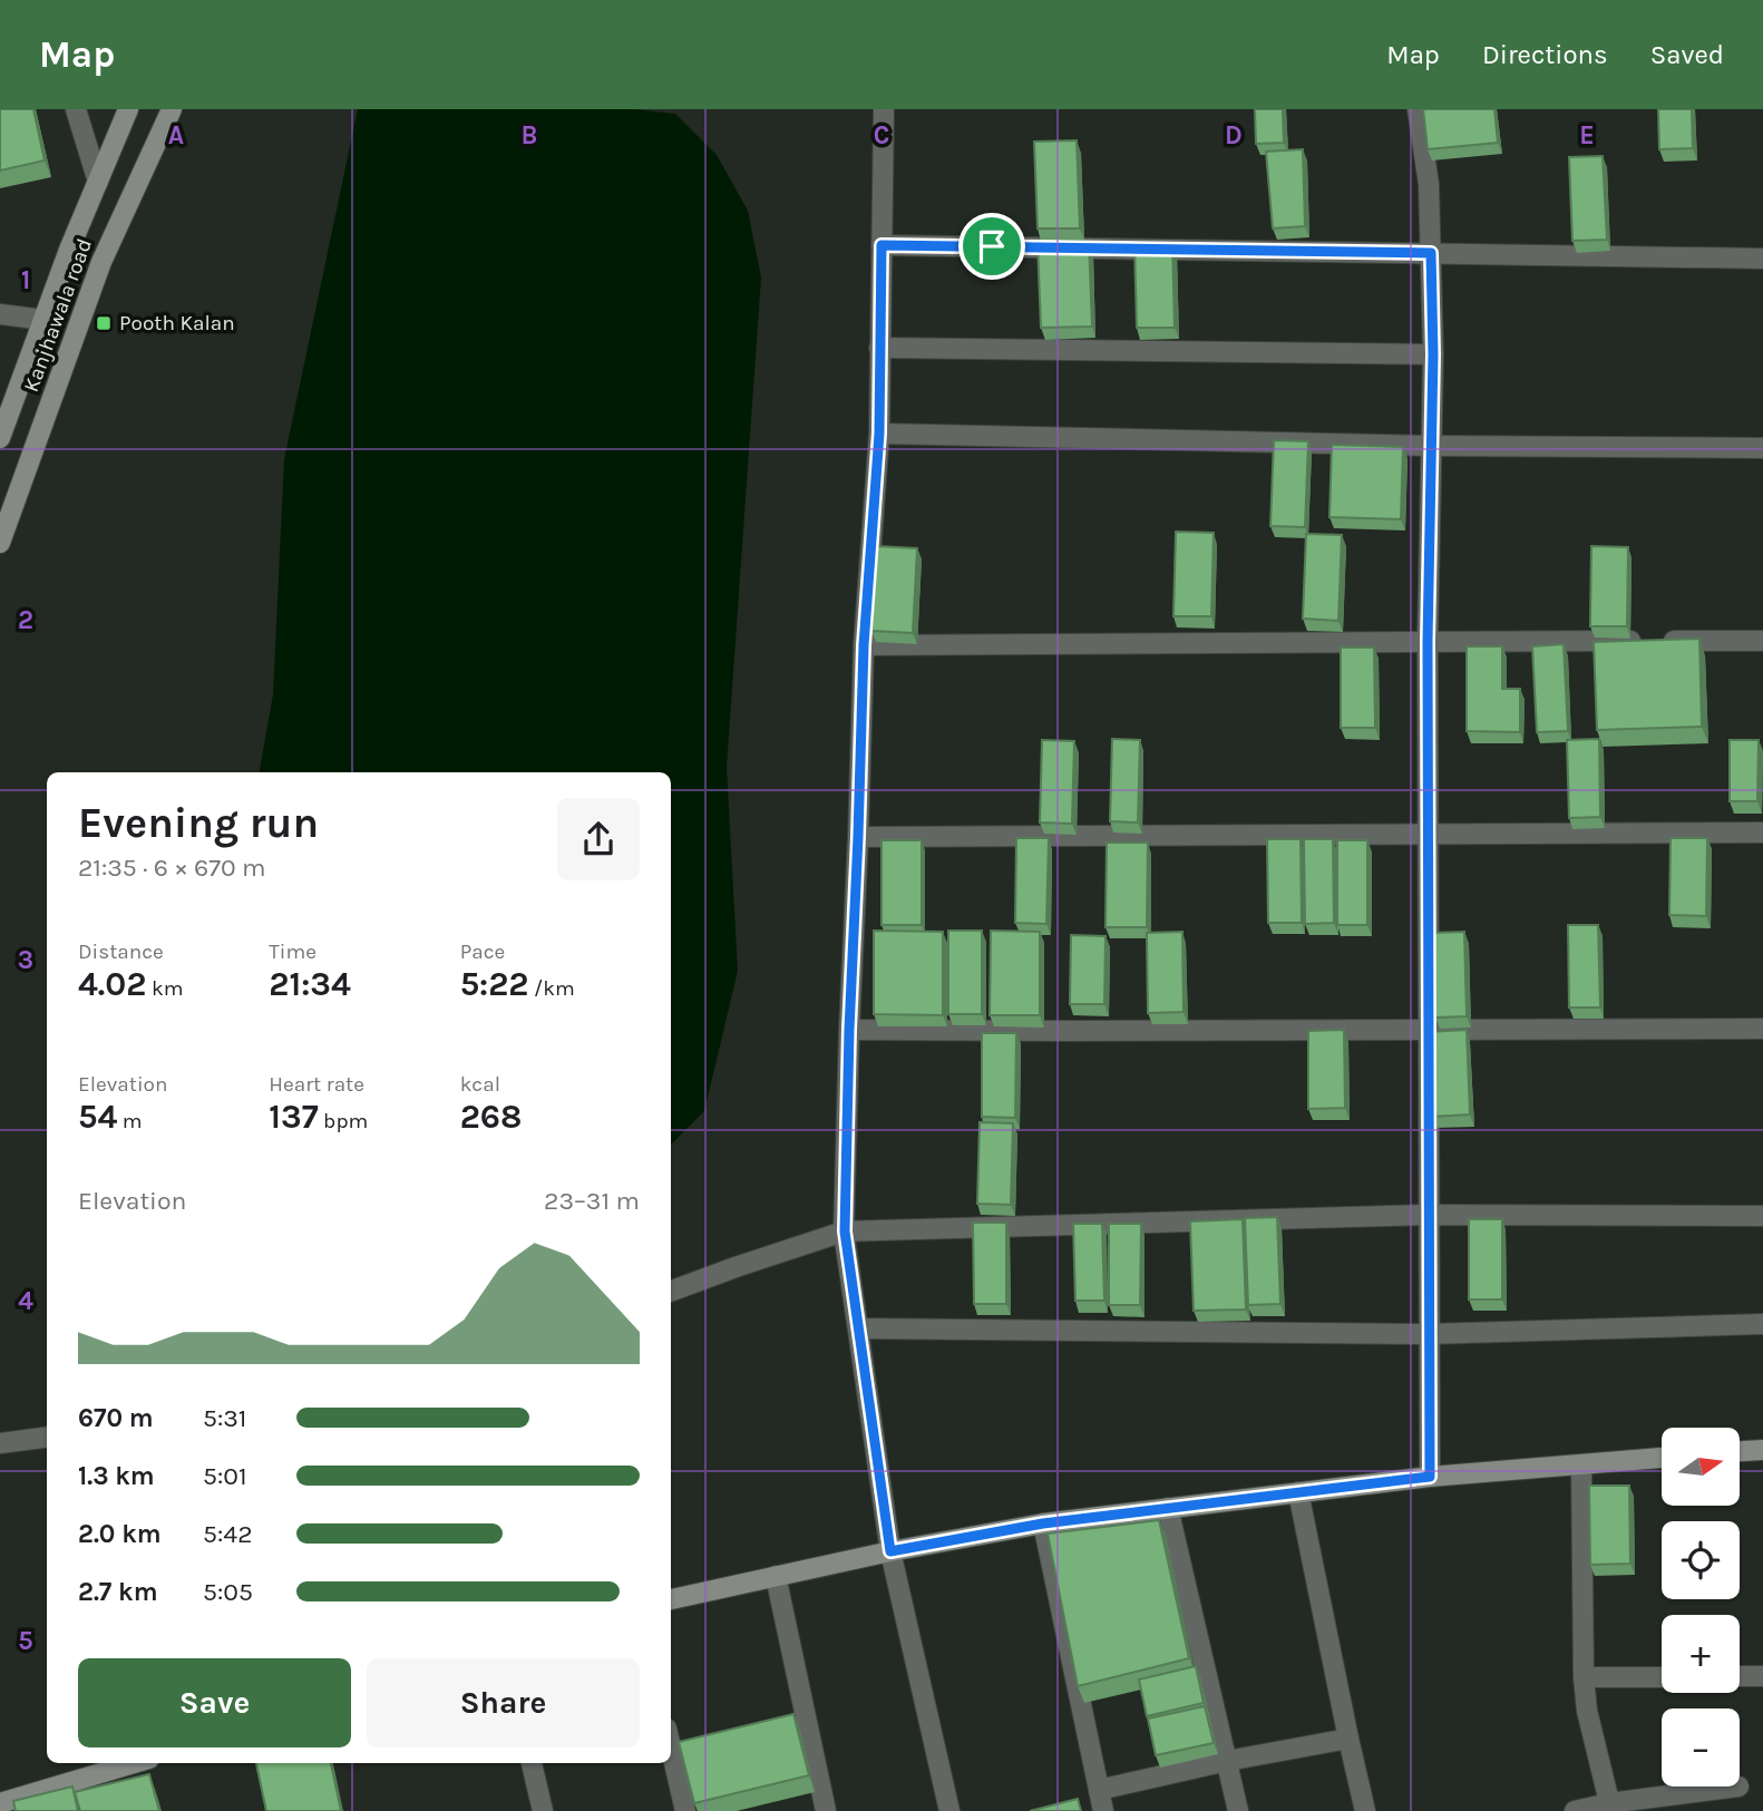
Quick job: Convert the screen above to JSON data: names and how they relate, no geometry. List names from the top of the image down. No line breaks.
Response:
{"streets":{"street":["Kanjhawala road"]},"places":{"transit":["Pooth Kalan"]},"north":"right","page":{"header":"Map","nav":["Map","Directions","Saved"],"heading":["Evening run","21:35 · 6 × 670 m"],"stats":[["Distance","4.02 km"],["Time","21:34"],["Pace","5:22 /km"],["Elevation","54 m"],["Heart rate","137 bpm"],["kcal","268"]],"chart":["Elevation","23–31 m"],"list":[{"name":"670 m","note":"5:31"},{"name":"1.3 km","note":"5:01"},{"name":"2.0 km","note":"5:42"},{"name":"2.7 km","note":"5:05"}],"map_buttons":["+","−"],"buttons":["Save","Share"]},"grid":{"columns":["A","B","C","D","E"],"rows":["1","2","3","4","5"]}}
